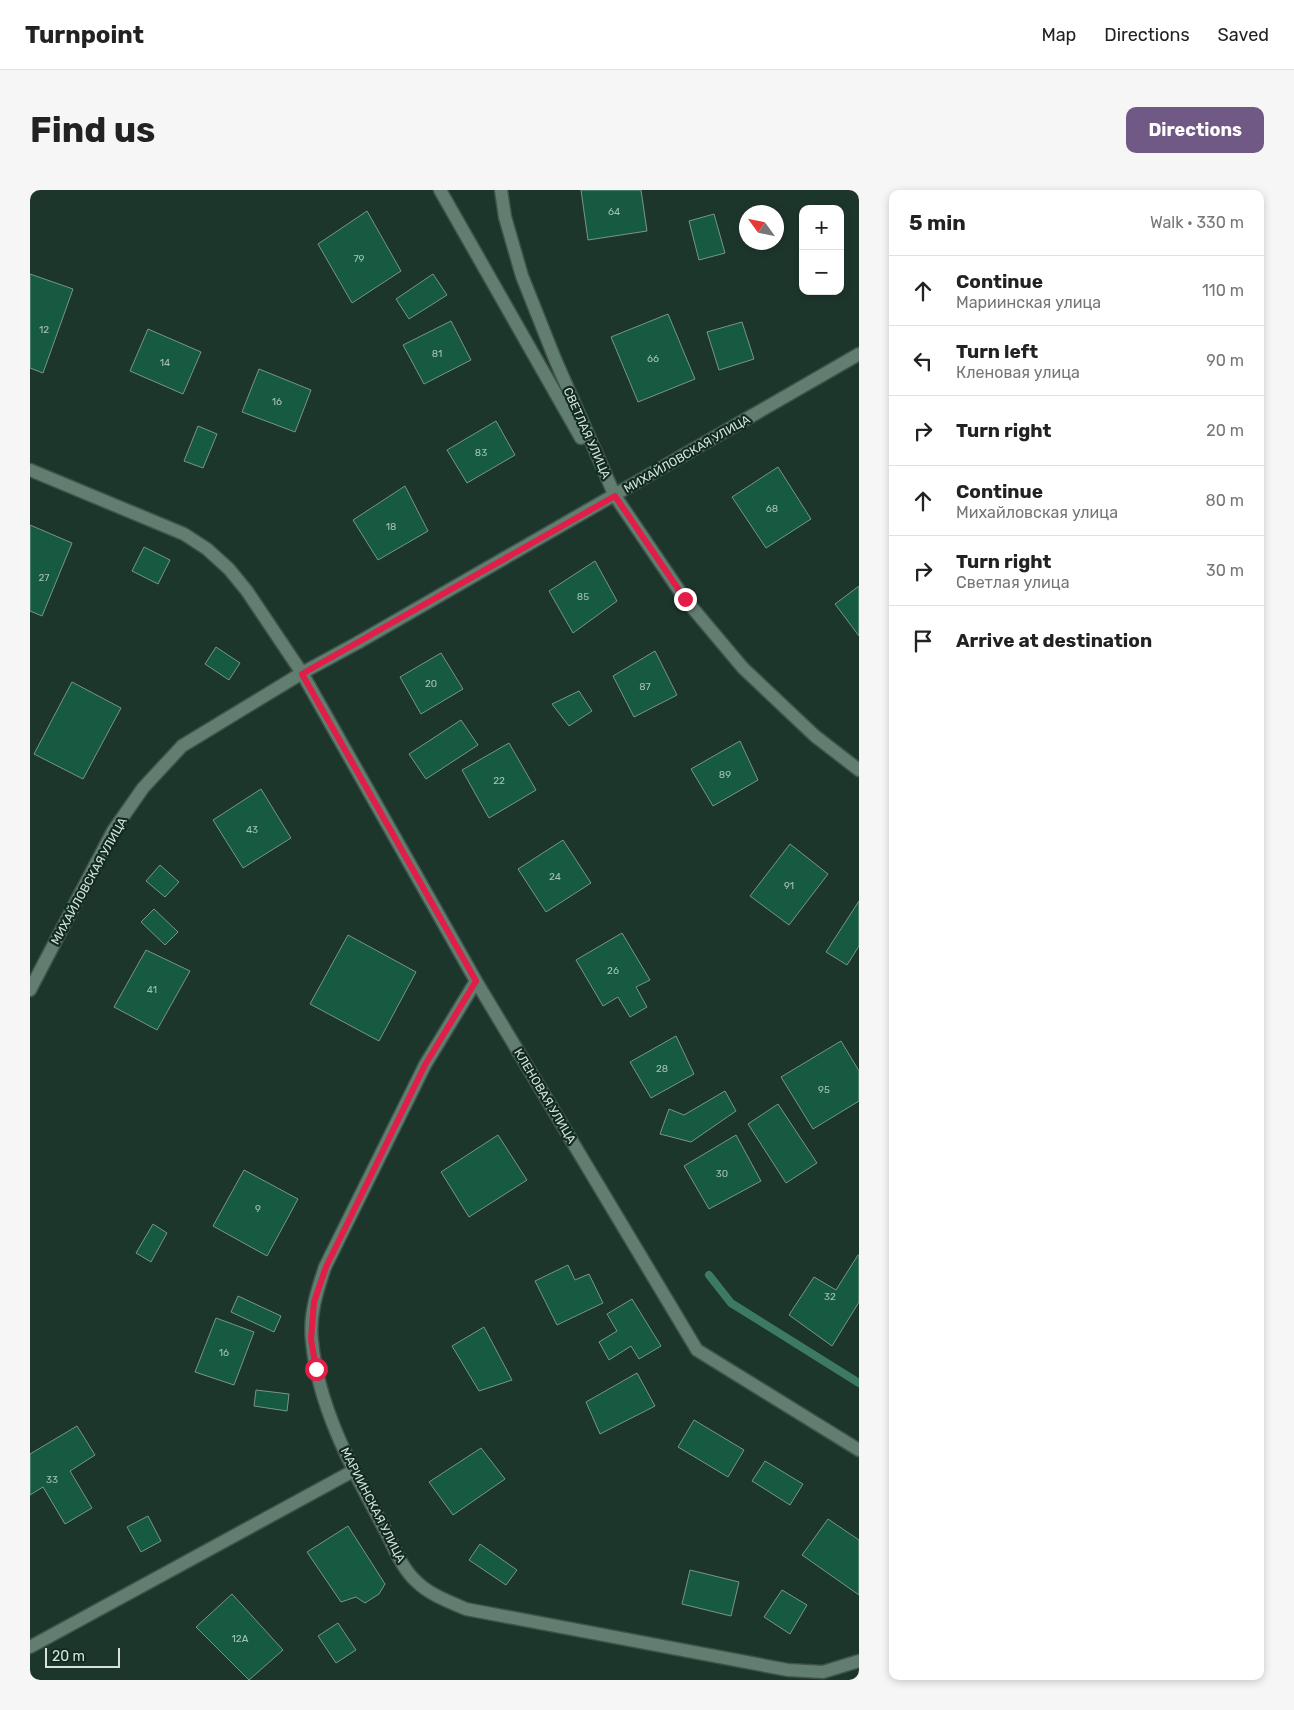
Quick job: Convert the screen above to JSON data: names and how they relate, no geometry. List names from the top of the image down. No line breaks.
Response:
{"streets":{"street":["СВЕТЛАЯ УЛИЦА","МИХАЙЛОВСКАЯ УЛИЦА","КЛЕНОВАЯ УЛИЦА","МАРИИНСКАЯ УЛИЦА"]},"crossings":[["СВЕТЛАЯ УЛИЦА","МИХАЙЛОВСКАЯ УЛИЦА"],["МИХАЙЛОВСКАЯ УЛИЦА","КЛЕНОВАЯ УЛИЦА"],["КЛЕНОВАЯ УЛИЦА","МАРИИНСКАЯ УЛИЦА"]],"house_numbers":["64","79","12","81","66","14","16","83","68","18","27","85","20","87","89","22","43","24","91","26","41","28","95","30","9","32","16","33","12А"],"scale_bar":"20 m","north":"top left","page":{"header":"Turnpoint","nav":["Map","Directions","Saved"],"buttons":"Directions","title":"Find us","heading":["5 min","Walk · 330 m"],"map_buttons":["+","−"],"list":[["Continue","Мариинская улица","110 m"],["Turn left","Кленовая улица","90 m"],["Turn right","20 m"],["Continue","Михайловская улица","80 m"],["Turn right","Светлая улица","30 m"],"Arrive at destination"],"scale":"20 m"}}
